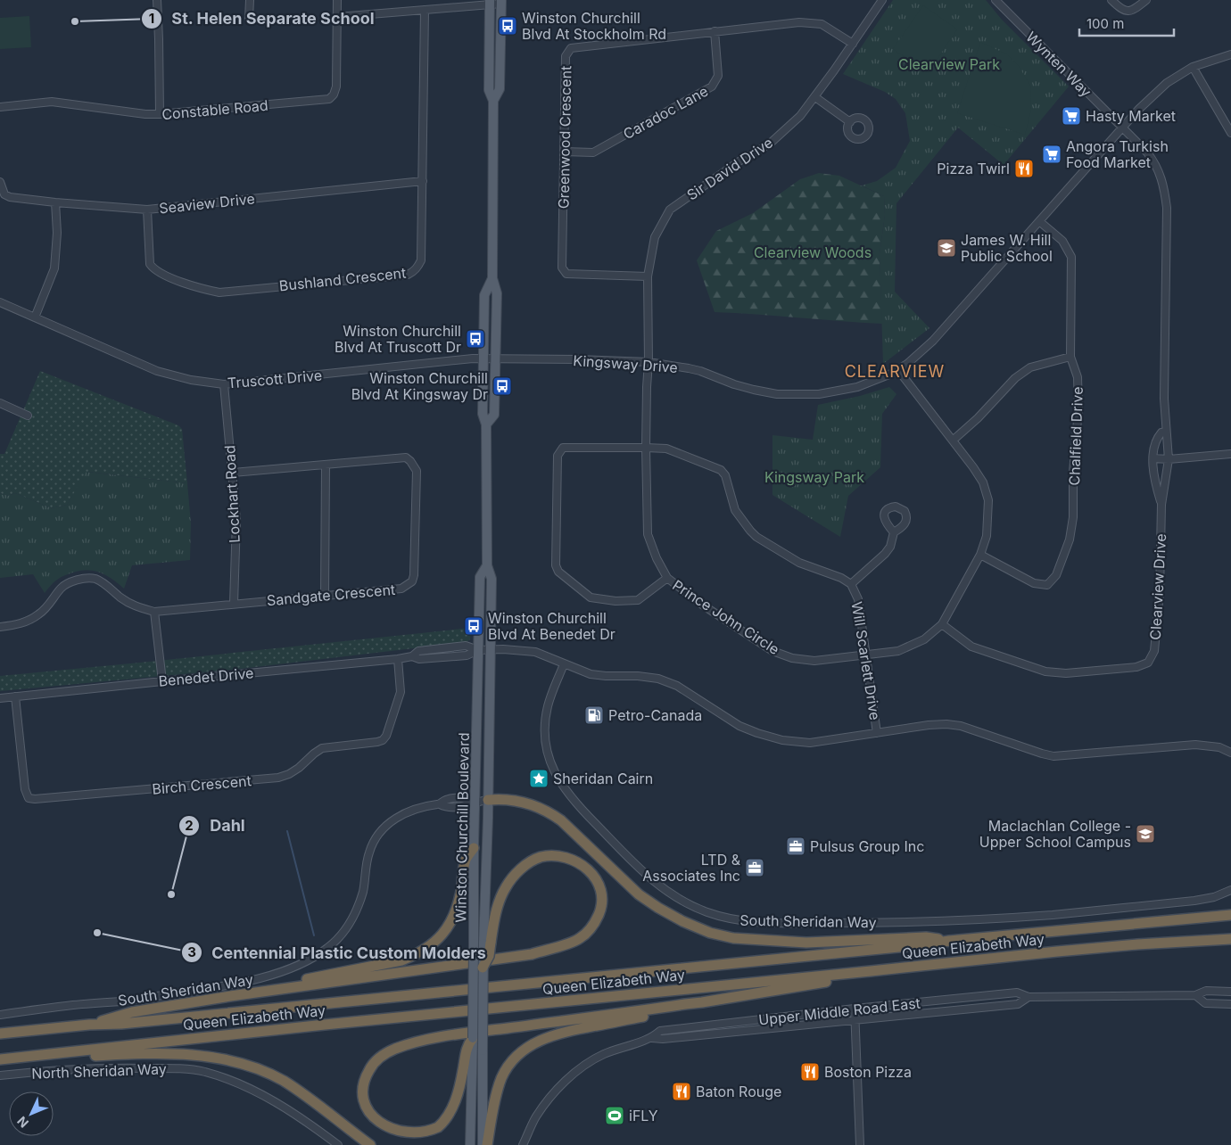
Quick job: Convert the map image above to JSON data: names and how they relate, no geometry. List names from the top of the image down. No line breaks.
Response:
{"streets":{"highway":["Queen Elizabeth Way"],"main road":["Winston Churchill Boulevard"],"street":["Wynten Way","Constable Road","Caradoc Lane","Greenwood Crescent","Sir David Drive","Seaview Drive","Bushland Crescent","Kingsway Drive","Truscott Drive","Chalfield Drive","Lockhart Road","Clearview Drive","Sandgate Crescent","Prince John Circle","Will Scarlett Drive","Benedet Drive","Birch Crescent","South Sheridan Way","Upper Middle Road East","North Sheridan Way"]},"crossings":[["Wynten Way","Kingsway Drive"],["Wynten Way","Clearview Drive"],["Caradoc Lane","Greenwood Crescent"],["Greenwood Crescent","Sir David Drive"],["Sir David Drive","Kingsway Drive"],["Sir David Drive","Prince John Circle"],["Seaview Drive","Bushland Crescent"],["Kingsway Drive","Truscott Drive"],["Kingsway Drive","Chalfield Drive"],["Kingsway Drive","Clearview Drive"],["Kingsway Drive","Prince John Circle"],["Kingsway Drive","Winston Churchill Boulevard"],["Truscott Drive","Lockhart Road"],["Truscott Drive","Winston Churchill Boulevard"],["Chalfield Drive","Prince John Circle"],["Lockhart Road","Sandgate Crescent"],["Clearview Drive","Prince John Circle"],["Prince John Circle","Will Scarlett Drive"],["Will Scarlett Drive","Benedet Drive"],["Benedet Drive","Birch Crescent"],["Benedet Drive","Winston Churchill Boulevard"],["Benedet Drive","South Sheridan Way"],["Winston Churchill Boulevard","South Sheridan Way"]],"districts":["CLEARVIEW"],"parks":["Clearview Park","Clearview Woods","Kingsway Park"],"places":{"other":["St. Helen Separate School","Dahl","Centennial Plastic Custom Molders"],"bus stop":["Winston Churchill Blvd At Stockholm Rd","Winston Churchill Blvd At Truscott Dr","Winston Churchill Blvd At Kingsway Dr","Winston Churchill Blvd At Benedet Dr"],"supermarket":["Hasty Market","Angora Turkish Food Market"],"restaurant":["Pizza Twirl","Boston Pizza","Baton Rouge"],"school or university":["James W. Hill Public School","Maclachlan College - Upper School Campus"],"fuel station":["Petro-Canada"],"place":["Sheridan Cairn"],"office":["Pulsus Group Inc","LTD & Associates Inc"],"sports":["iFLY"]},"scale_bar":"100 m","north":"bottom left"}
